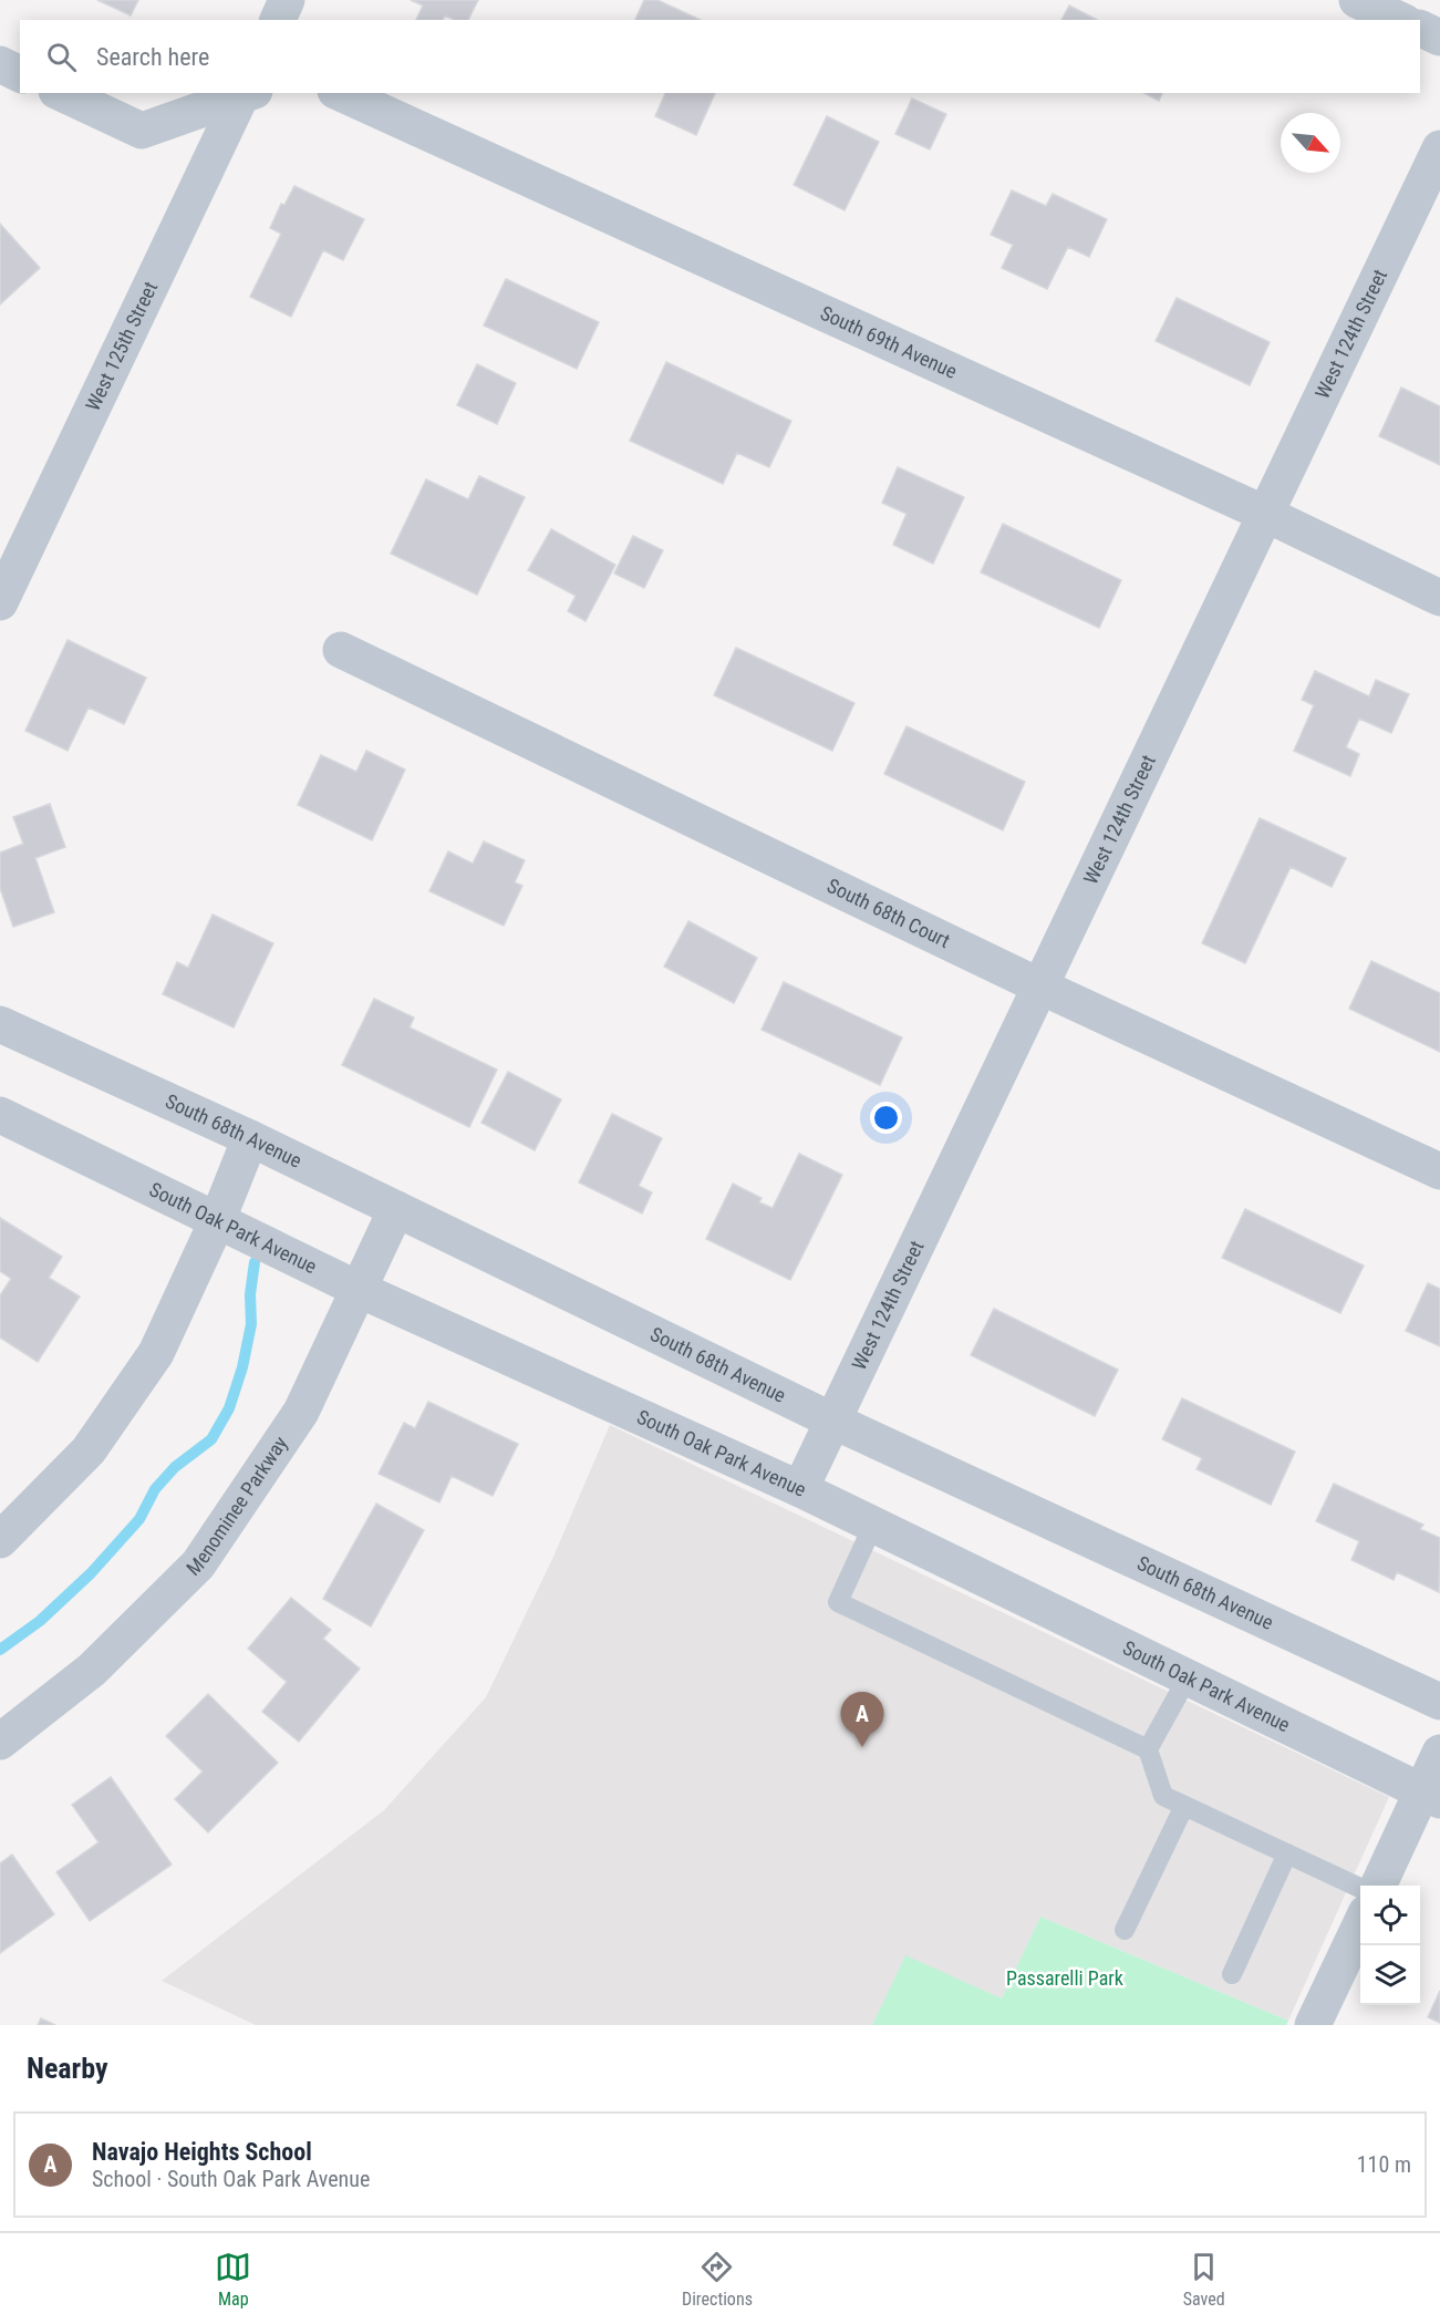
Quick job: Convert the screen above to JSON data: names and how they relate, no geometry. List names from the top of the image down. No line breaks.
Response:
{"streets":{"street":["West 124th Street","South 69th Avenue","West 125th Street","South 68th Court","South 68th Avenue","South Oak Park Avenue","Menominee Parkway"]},"crossings":[["West 124th Street","South 69th Avenue"],["West 124th Street","South 68th Court"],["West 124th Street","South 68th Avenue"],["West 124th Street","South Oak Park Avenue"],["South 68th Avenue","Menominee Parkway"],["South Oak Park Avenue","Menominee Parkway"]],"parks":["Passarelli Park"],"north":"bottom right","page":{"search":"Search here","pins":"A","heading":"Nearby","list":[{"mark":"A","name":"Navajo Heights School","note":"School · South Oak Park Avenue","value":"110 m"}],"nav":["Map","Directions","Saved"]}}
